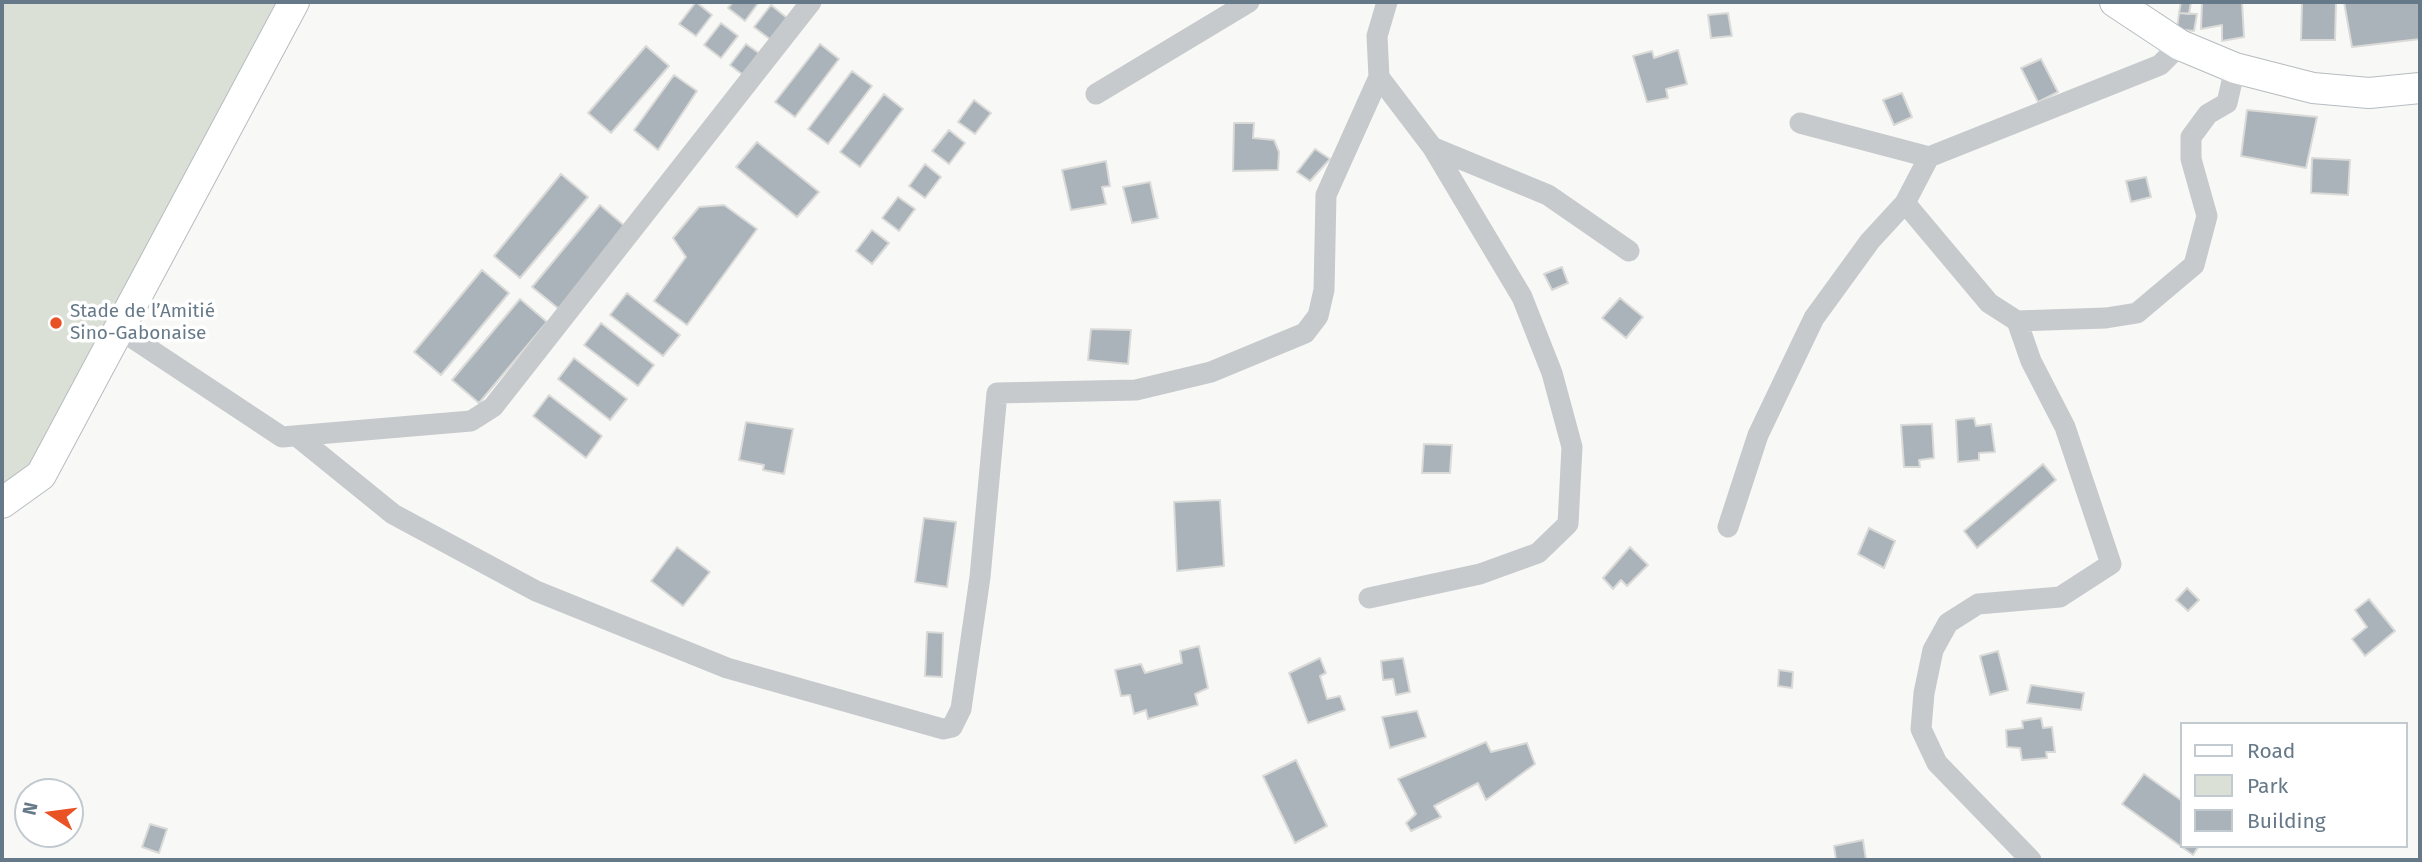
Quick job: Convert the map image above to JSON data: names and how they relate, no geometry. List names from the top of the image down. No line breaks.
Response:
{"places":["Stade de l’Amitié Sino-Gabonaise"],"legend":["Road","Park","Building"],"north":"left"}
